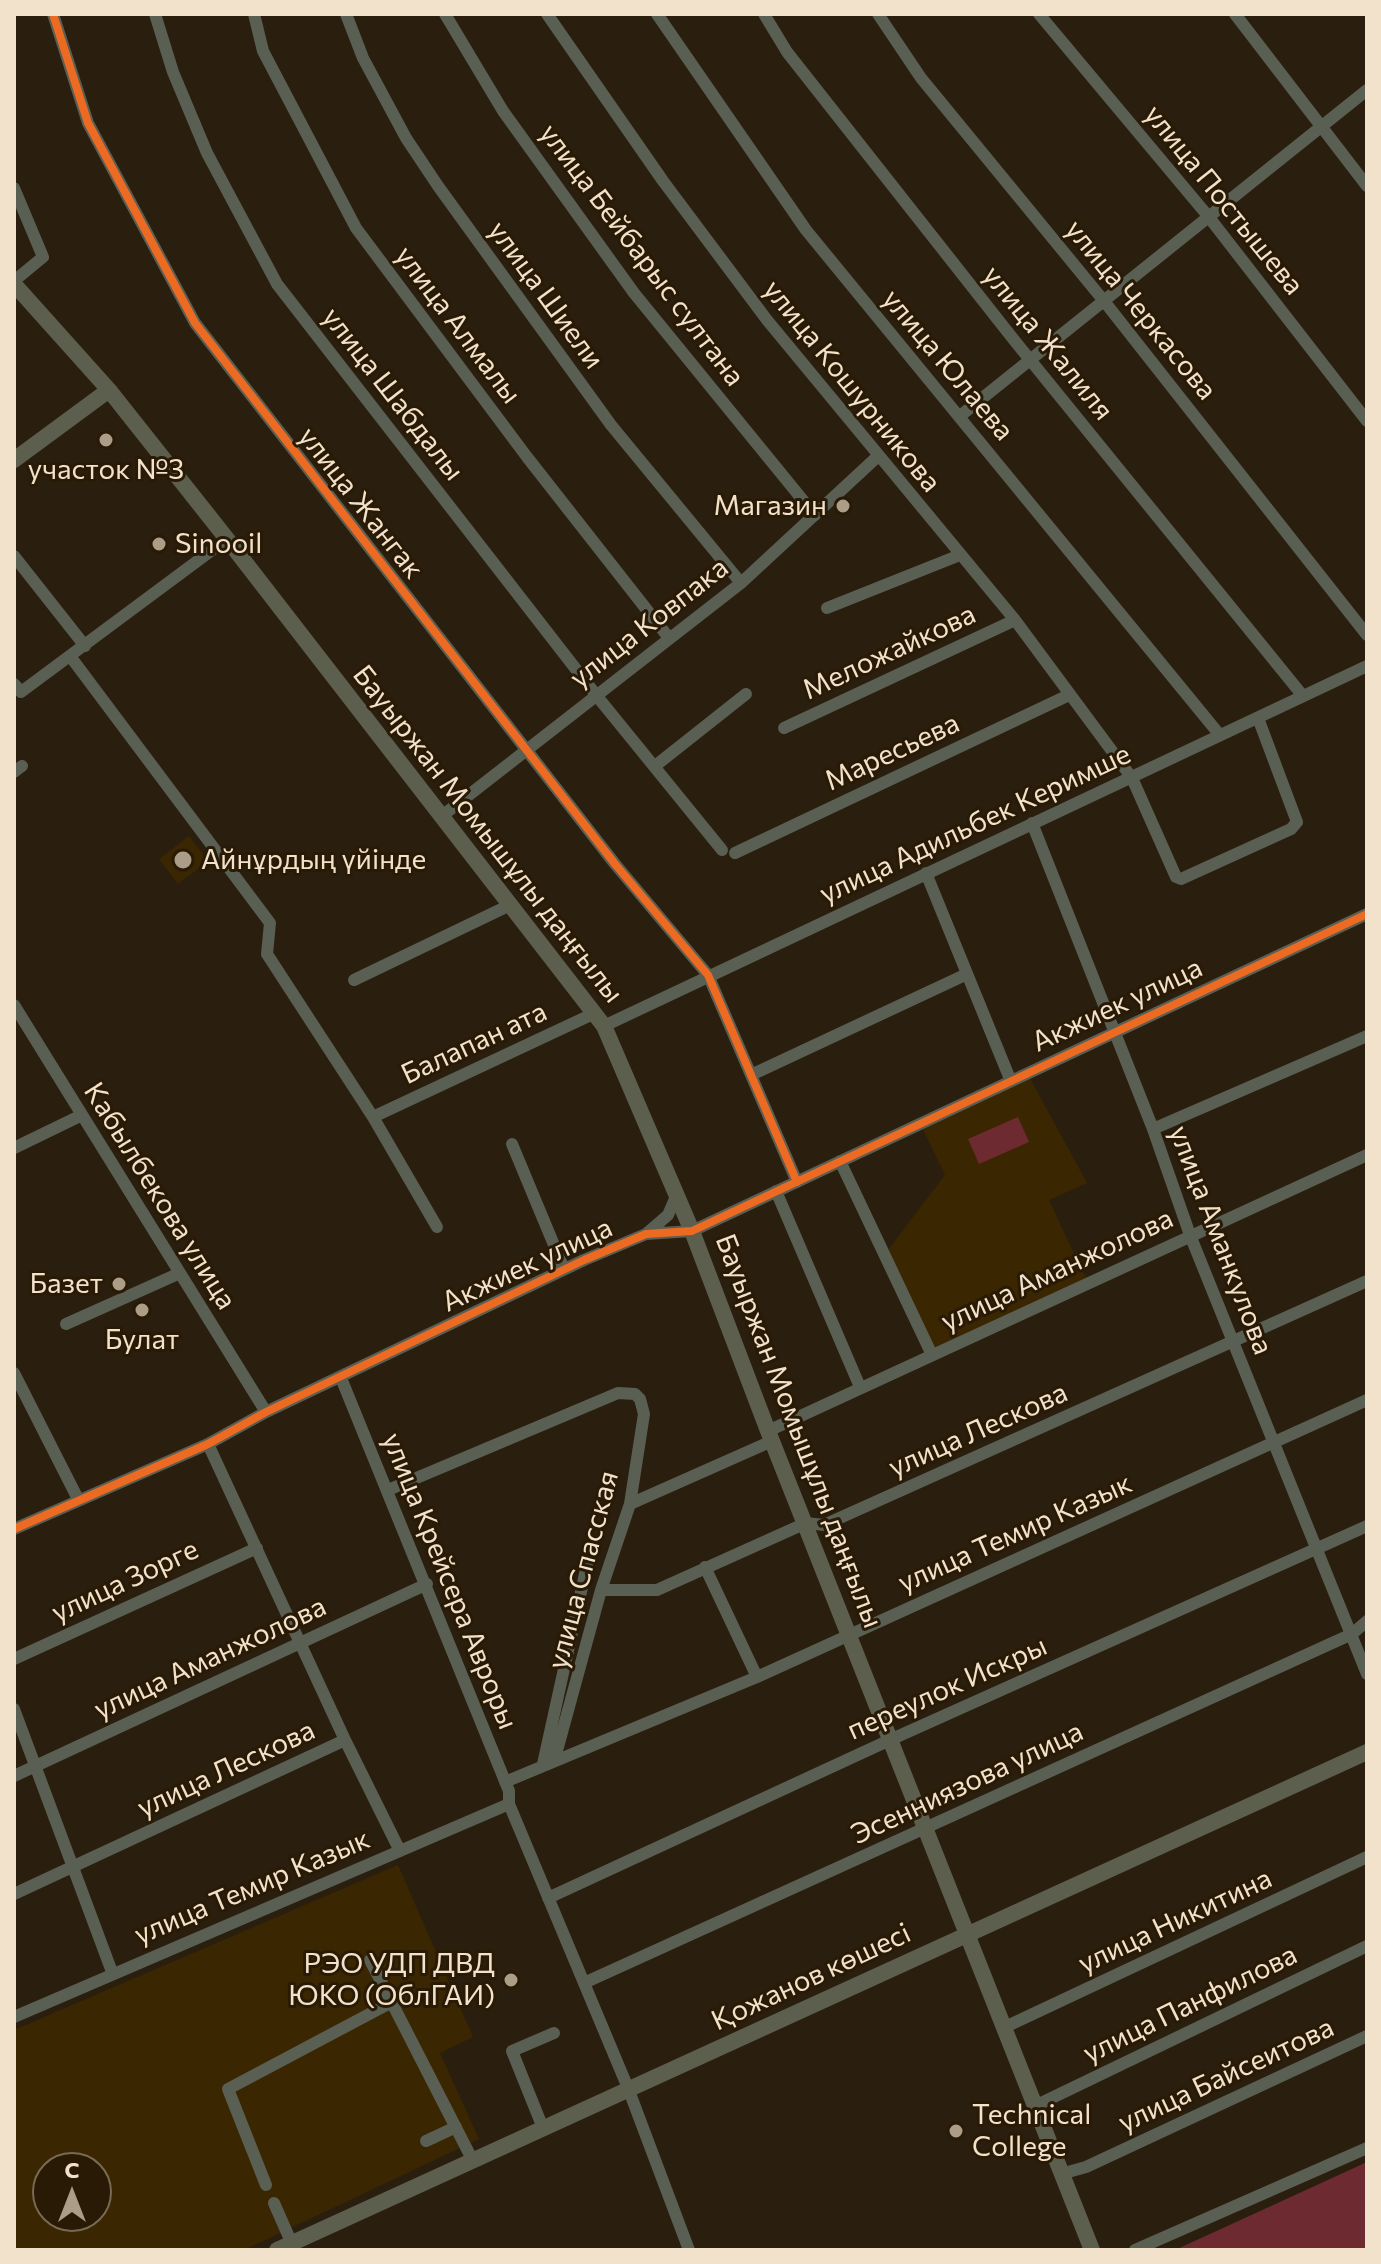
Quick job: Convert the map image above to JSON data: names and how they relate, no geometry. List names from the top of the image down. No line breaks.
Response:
{"streets":{"main road":["Бауыржан Момышұлы даңғылы","Қожанов көшесі"],"street":["улица Постышева","улица Бейбарыс султана","улица Шиели","улица Черкасова","улица Алмалы","улица Жалиля","улица Юлаева","улица Кошурникова","улица Шабдалы","улица Жангак","улица Ковпака","Меложайкова","Маресьева","улица Адильбек Керимше","Акжиек улица","Балапан ата","Кабылбекова улица","улица Аманкулова","улица Аманжолова","улица Лескова","улица Темир Казык","улица Спасская","улица Зорге","улица Крейсера Авроры","переулок Искры","Эсенниязова улица","улица Никитина","улица Панфилова","улица Байсеитова"]},"crossings":[["улица Бейбарыс султана","улица Ковпака"],["улица Шиели","улица Ковпака"],["улица Алмалы","улица Ковпака"],["улица Жалиля","улица Адильбек Керимше"],["улица Юлаева","улица Адильбек Керимше"],["улица Кошурникова","улица Ковпака"],["улица Кошурникова","Меложайкова"],["улица Кошурникова","Маресьева"],["улица Кошурникова","улица Адильбек Керимше"],["улица Шабдалы","улица Ковпака"],["улица Шабдалы","Маресьева"],["улица Жангак","улица Ковпака"],["улица Жангак","улица Адильбек Керимше"],["улица Жангак","Акжиек улица"],["улица Ковпака","Бауыржан Момышұлы даңғылы"],["улица Адильбек Керимше","Бауыржан Момышұлы даңғылы"],["улица Адильбек Керимше","Балапан ата"],["улица Адильбек Керимше","улица Аманкулова"],["Бауыржан Момышұлы даңғылы","Акжиек улица"],["Бауыржан Момышұлы даңғылы","Балапан ата"],["Бауыржан Момышұлы даңғылы","улица Аманжолова"],["Бауыржан Момышұлы даңғылы","улица Лескова"],["Бауыржан Момышұлы даңғылы","улица Темир Казык"],["Бауыржан Момышұлы даңғылы","переулок Искры"],["Бауыржан Момышұлы даңғылы","Эсенниязова улица"],["Бауыржан Момышұлы даңғылы","улица Никитина"],["Бауыржан Момышұлы даңғылы","Қожанов көшесі"],["Бауыржан Момышұлы даңғылы","улица Панфилова"],["Бауыржан Момышұлы даңғылы","улица Байсеитова"],["Акжиек улица","Кабылбекова улица"],["Акжиек улица","улица Аманкулова"],["Акжиек улица","улица Крейсера Авроры"],["улица Аманкулова","улица Аманжолова"],["улица Аманкулова","улица Лескова"],["улица Аманкулова","улица Темир Казык"],["улица Аманкулова","переулок Искры"],["улица Аманкулова","Эсенниязова улица"],["улица Аманжолова","улица Спасская"],["улица Аманжолова","улица Крейсера Авроры"],["улица Лескова","улица Темир Казык"],["улица Лескова","улица Спасская"],["улица Темир Казык","улица Спасская"],["улица Темир Казык","улица Крейсера Авроры"],["улица Спасская","улица Крейсера Авроры"],["улица Крейсера Авроры","переулок Искры"],["улица Крейсера Авроры","Эсенниязова улица"],["улица Крейсера Авроры","Қожанов көшесі"]],"places":["участок №3","Магазин","Sinooil","Айнұрдың үйінде","Базет","Булат","РЭО УДП ДВД ЮКО (ОблГАИ)","Technical College"],"north":"top"}
